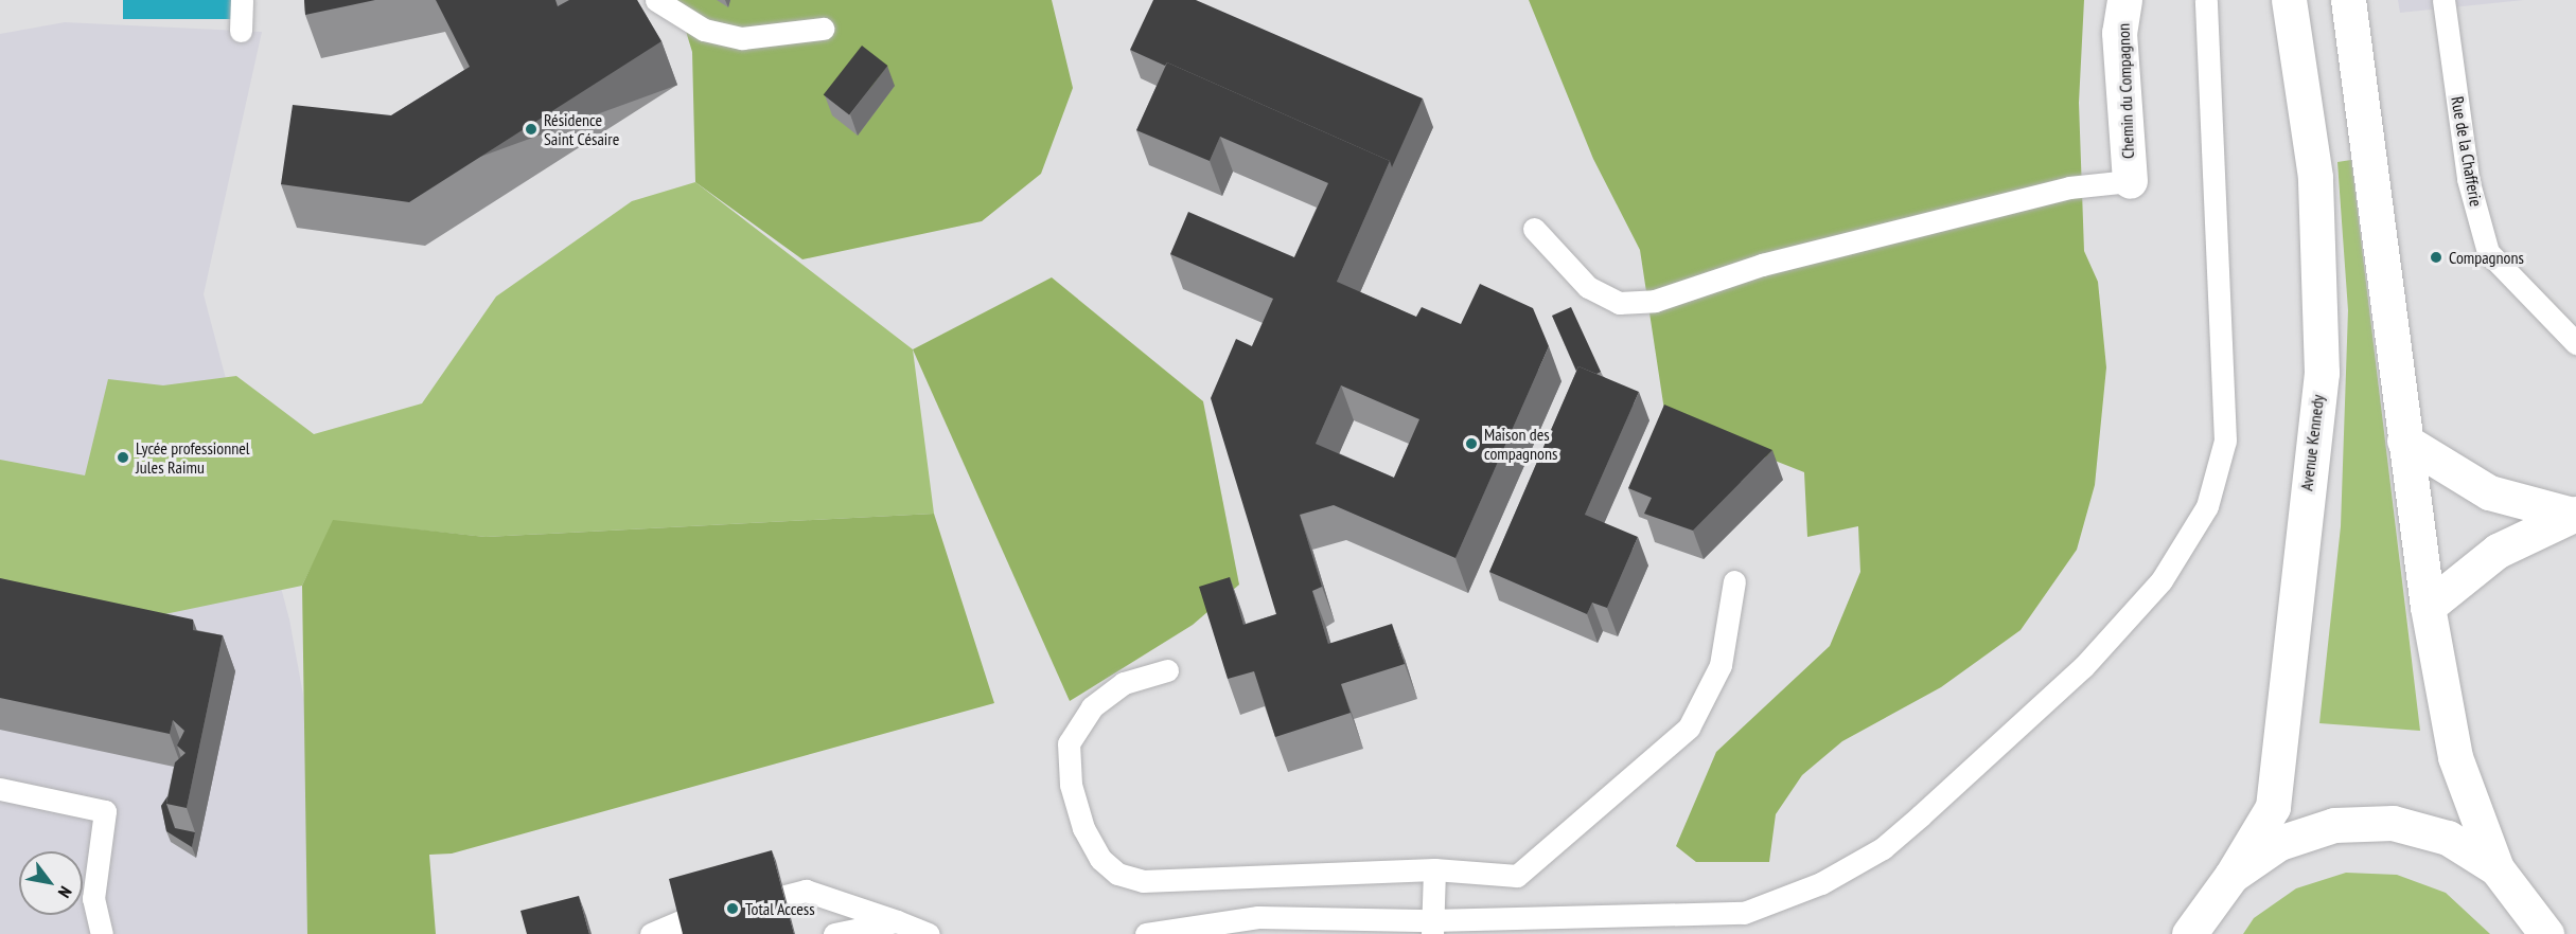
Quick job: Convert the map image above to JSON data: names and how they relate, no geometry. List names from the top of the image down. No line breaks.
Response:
{"streets":{"main road":["Chemin du Compagnon","Avenue Kennedy"],"lane":["Rue de la Chafferie"]},"places":["Résidence Saint Césaire","Compagnons","Maison des compagnons","Lycée professionnel Jules Raimu","Total Access"],"north":"bottom right"}
